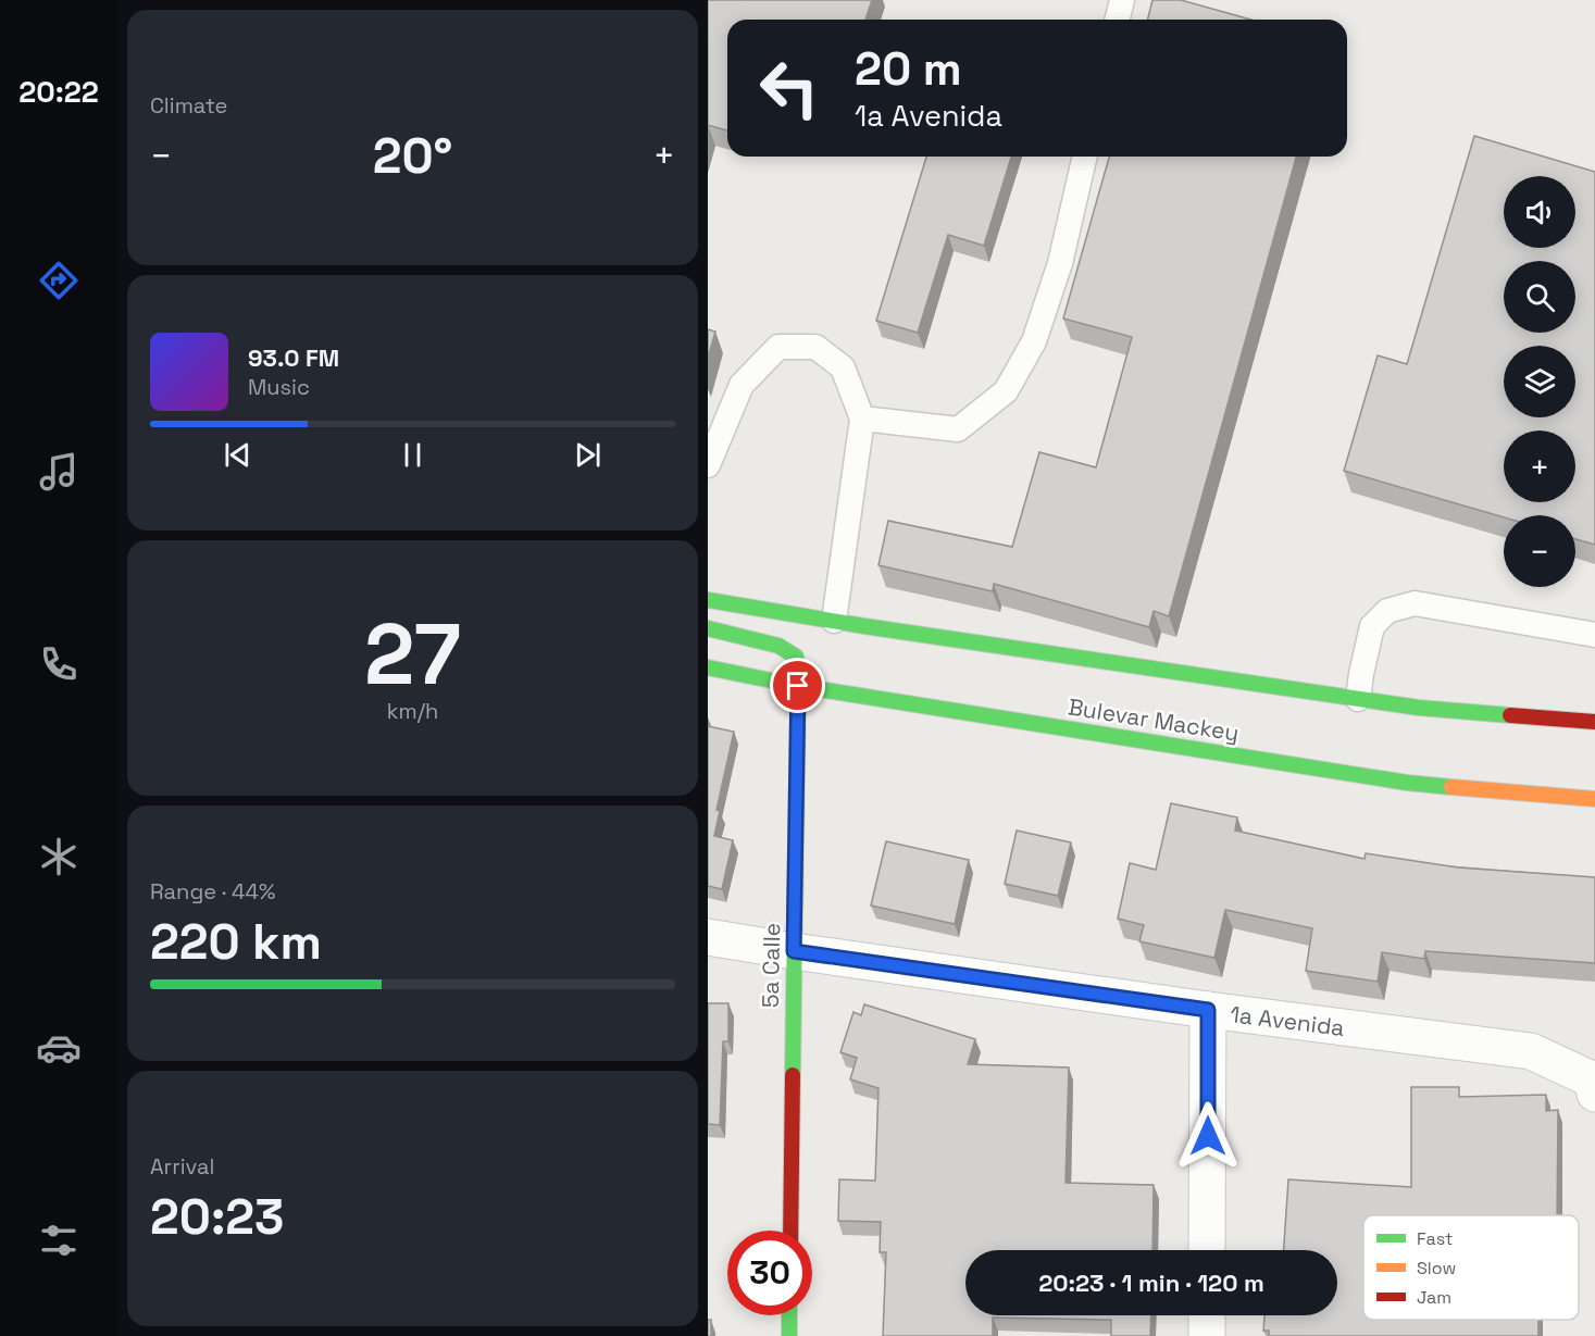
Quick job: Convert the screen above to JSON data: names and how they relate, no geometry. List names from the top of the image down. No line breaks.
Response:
{"streets":{"main road":["Bulevar Mackey","5a Calle"],"street":["1a Avenida"]},"crossings":[["Bulevar Mackey","5a Calle"],["5a Calle","1a Avenida"]],"legend":["Fast","Slow","Jam"],"page":{"tabs":"20:22","tile":["Climate",["27","km/h"],["Range · 44%","220 km"],["Arrival","20:23"]],"turn":["20 m","1a Avenida"],"heat":["−","20°","+"],"map_buttons":["+","−"],"song":["93.0 FM","Music"],"limit":"30","trip":"20:23 · 1 min · 120 m"}}
